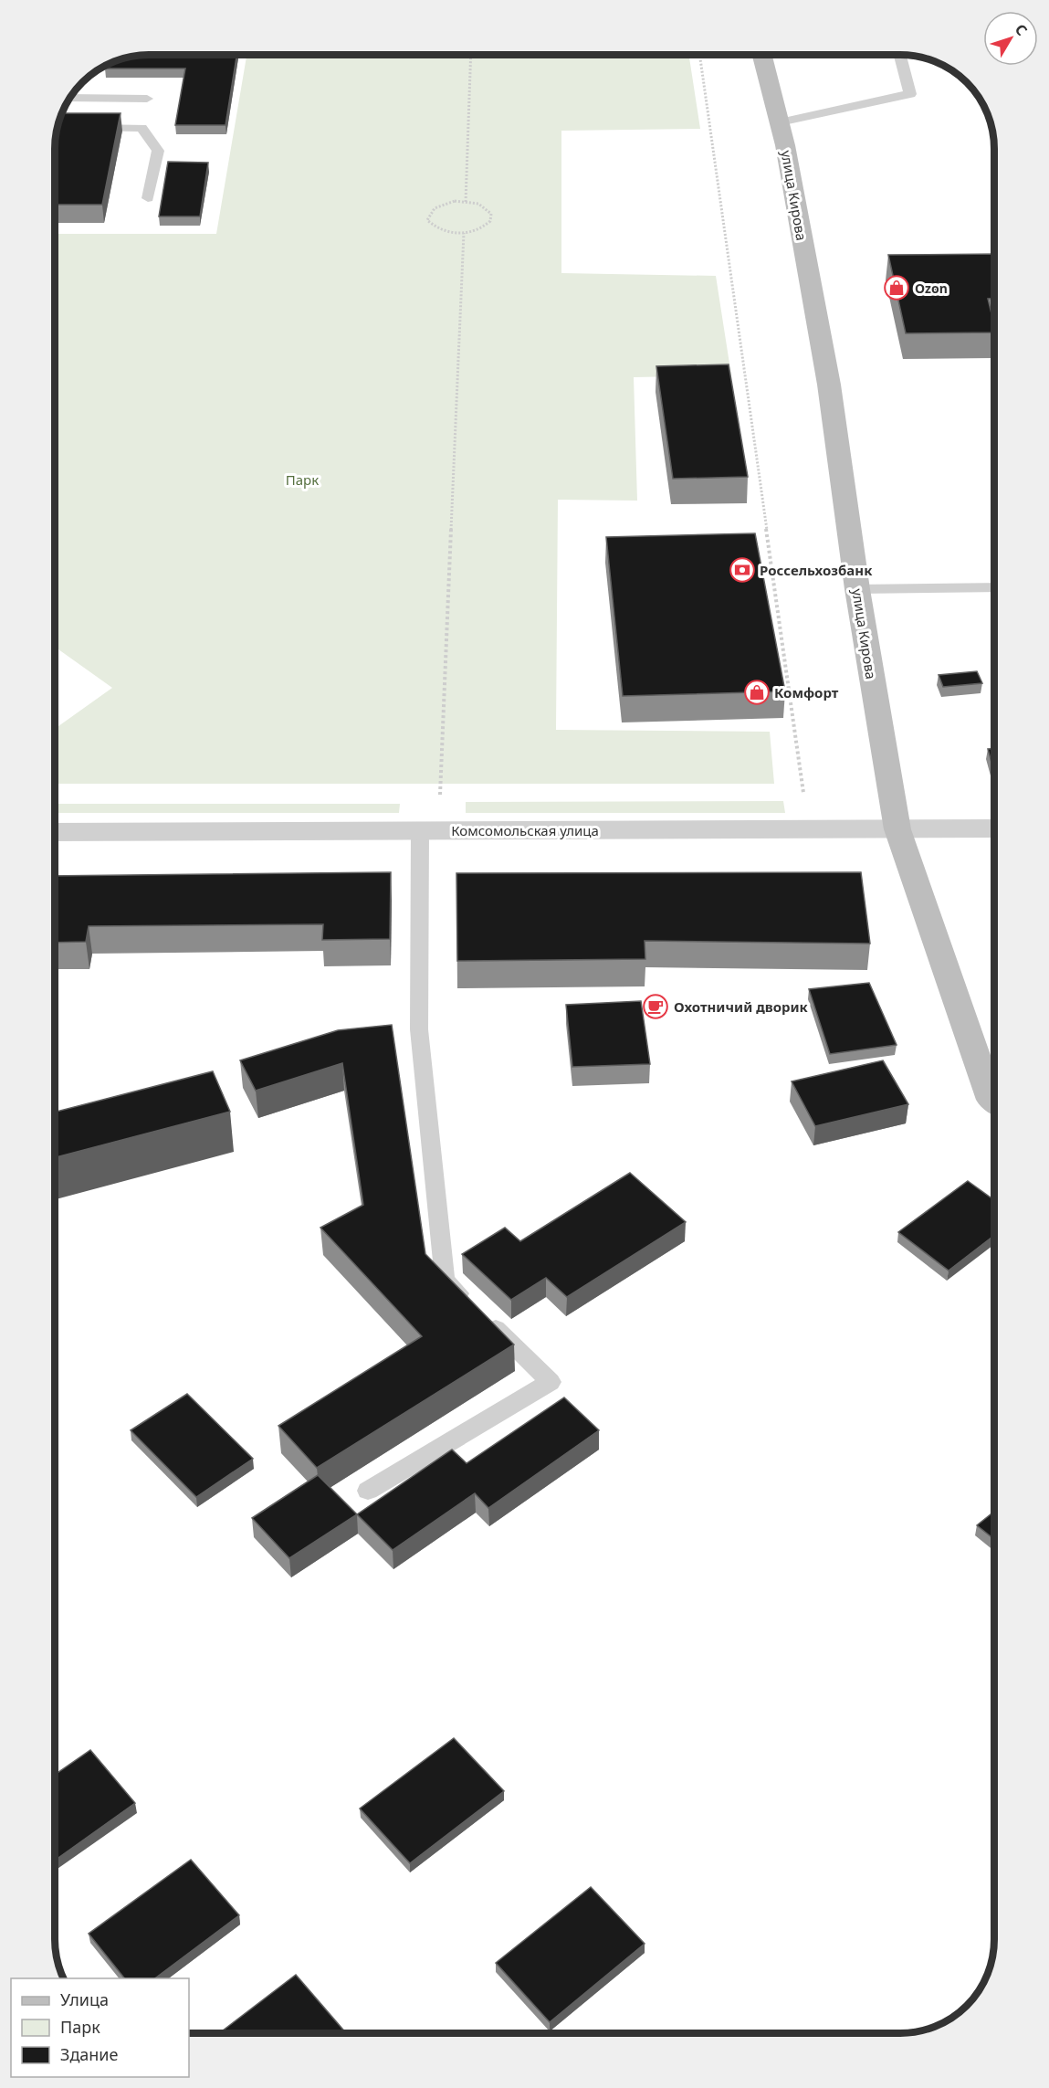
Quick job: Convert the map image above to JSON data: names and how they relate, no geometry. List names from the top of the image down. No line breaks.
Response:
{"streets":{"street":["улица Кирова","Комсомольская улица"]},"crossings":[["улица Кирова","Комсомольская улица"]],"parks":["Парк"],"places":{"shop":["Ozon","Комфорт"],"bank":["Россельхозбанк"],"cafe":["Охотничий дворик"]},"legend":["Улица","Парк","Здание"],"north":"top right"}
